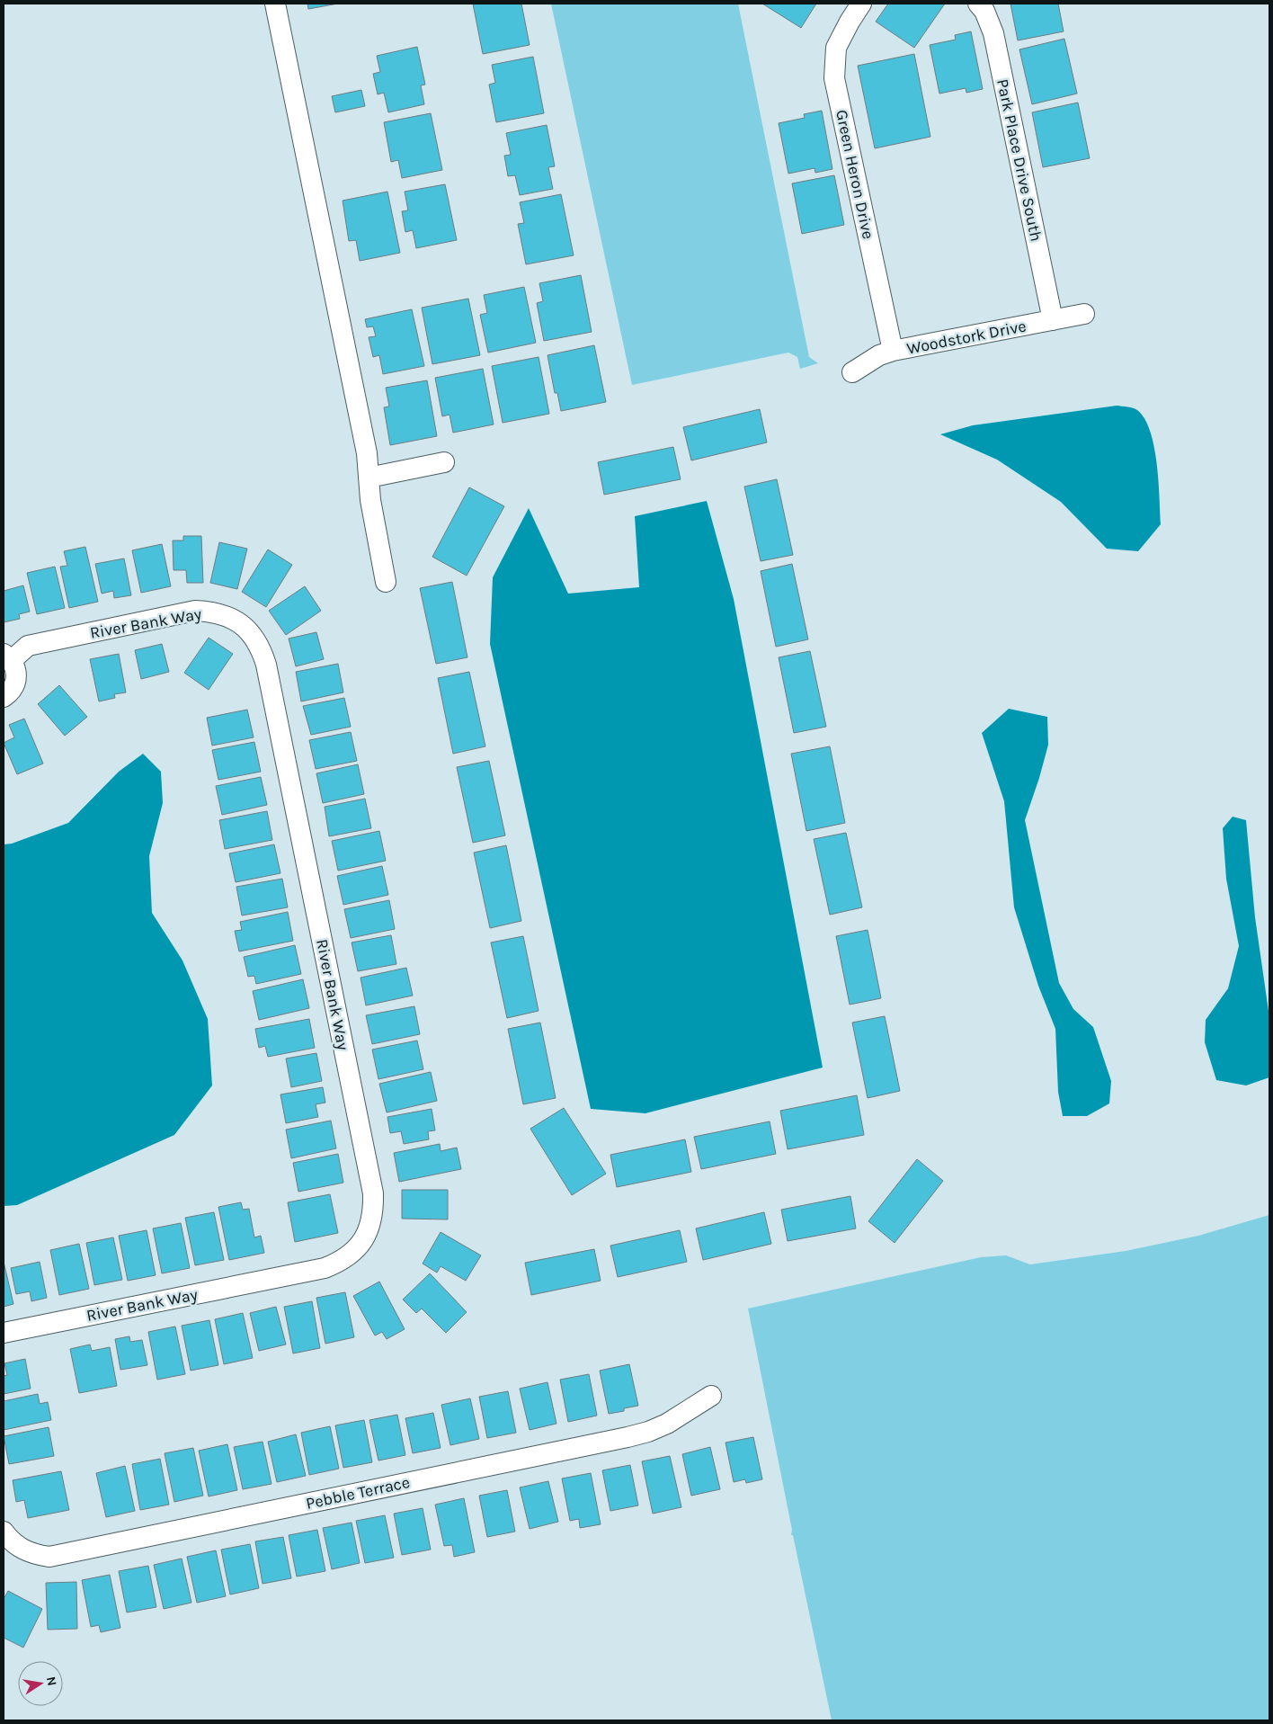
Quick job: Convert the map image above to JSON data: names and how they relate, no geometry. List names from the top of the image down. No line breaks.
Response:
{"streets":{"street":["Park Place Drive South","Green Heron Drive","Woodstork Drive","River Bank Way","Pebble Terrace"]},"crossings":[["Park Place Drive South","Woodstork Drive"],["Green Heron Drive","Woodstork Drive"]],"north":"right"}
